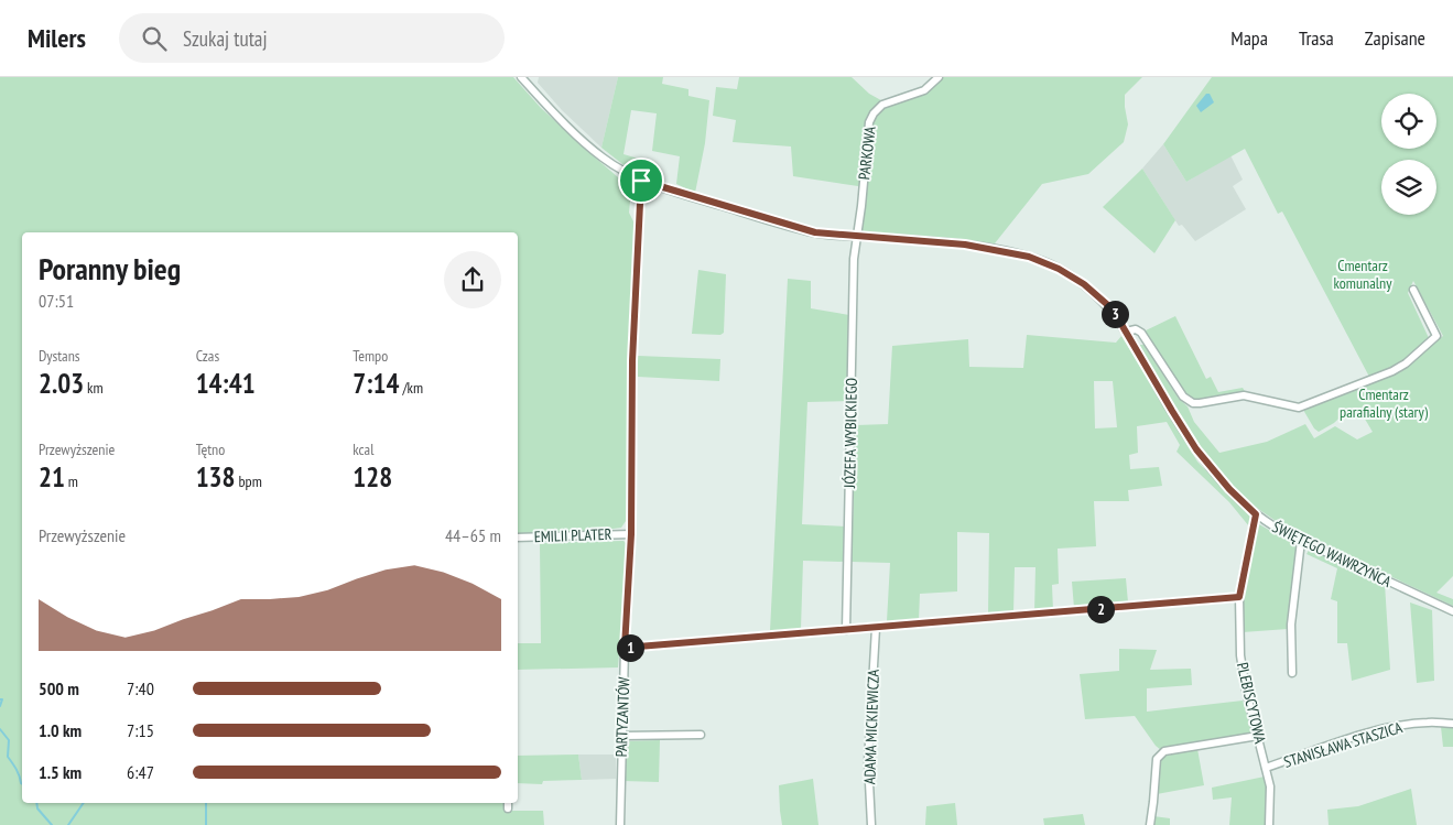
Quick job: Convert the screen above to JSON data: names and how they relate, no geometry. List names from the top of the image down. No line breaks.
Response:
{"streets":{"street":["PARKOWA","JÓZEFA WYBICKIEGO","EMILII PLATER","ŚWIĘTEGO WAWRZYŃCA","PLEBISCYTOWA","PARTYZANTÓW","ADAMA MICKIEWICZA","STANISŁAWA STASZICA"]},"crossings":[["PARKOWA","JÓZEFA WYBICKIEGO"],["PARKOWA","ŚWIĘTEGO WAWRZYŃCA"],["JÓZEFA WYBICKIEGO","ŚWIĘTEGO WAWRZYŃCA"],["EMILII PLATER","PARTYZANTÓW"],["ŚWIĘTEGO WAWRZYŃCA","PLEBISCYTOWA"],["ŚWIĘTEGO WAWRZYŃCA","PARTYZANTÓW"],["PLEBISCYTOWA","STANISŁAWA STASZICA"]],"parks":["Cmentarz komunalny","Cmentarz parafialny (stary)"],"page":{"header":"Milers","search":"Szukaj tutaj","nav":["Mapa","Trasa","Zapisane"],"heading":["Poranny bieg","07:51"],"pins":["3","2","1"],"stats":[["Dystans","2.03 km"],["Czas","14:41"],["Tempo","7:14 /km"],["Przewyższenie","21 m"],["Tętno","138 bpm"],["kcal","128"]],"chart":["Przewyższenie","44–65 m"],"list":[{"name":"500 m","note":"7:40"},{"name":"1.0 km","note":"7:15"},{"name":"1.5 km","note":"6:47"}]}}
